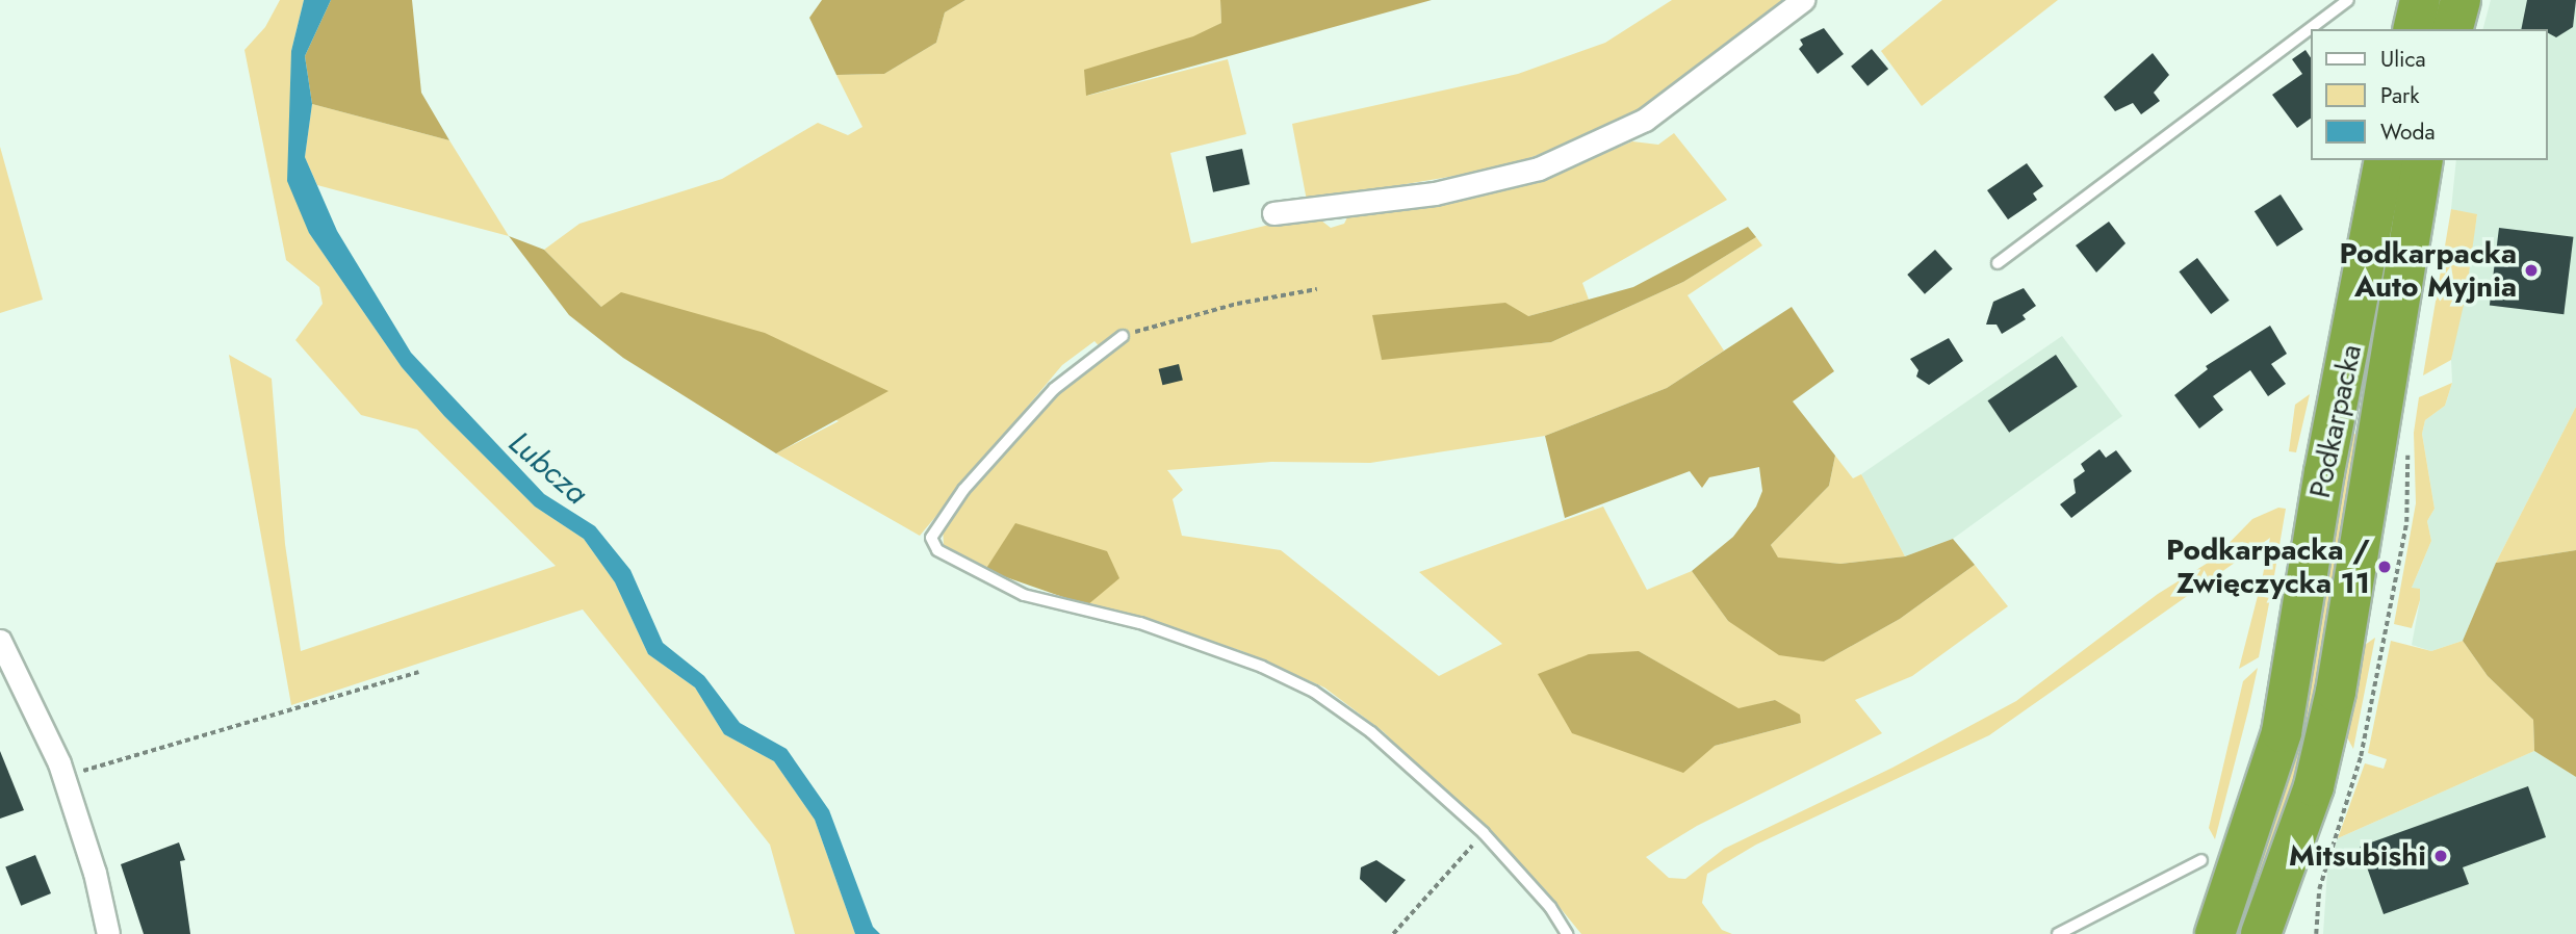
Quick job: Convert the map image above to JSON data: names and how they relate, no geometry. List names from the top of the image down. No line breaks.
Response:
{"streets":{"highway":["Podkarpacka"]},"water":["Lubcza"],"places":["Podkarpacka Auto Myjnia","Podkarpacka / Zwięczycka 11","Mitsubishi"],"legend":["Ulica","Park","Woda"]}
